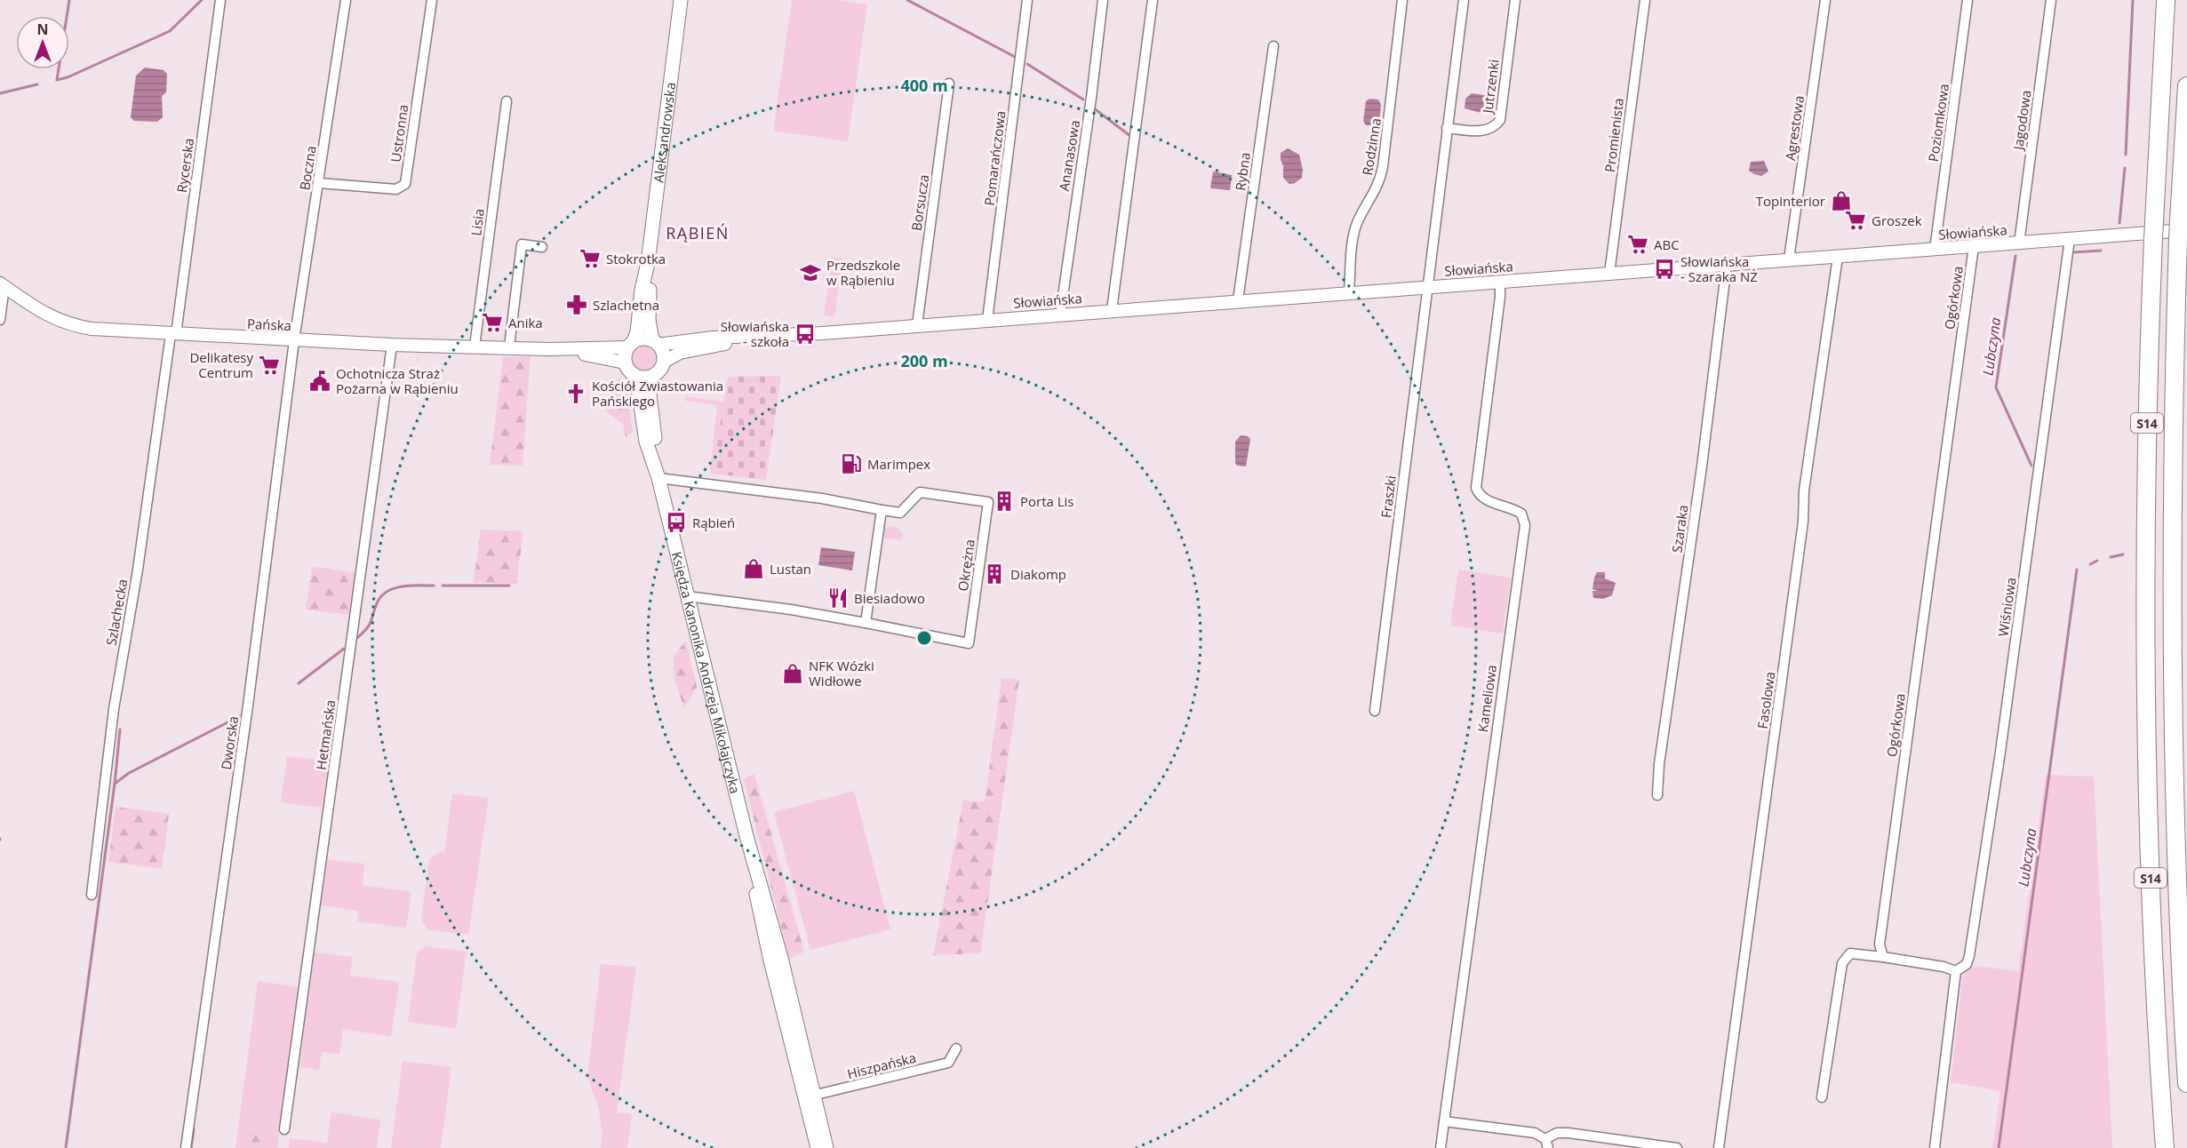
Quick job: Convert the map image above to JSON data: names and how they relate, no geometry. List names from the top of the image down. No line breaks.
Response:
{"streets":{"highway":["S14"],"main road":["Aleksandrowska","Księdza Kanonika Andrzeja Mikołajczyka"],"street":["Jutrzenki","Jagodowa","Poziomkowa","Agrestowa","Ustronna","Promienista","Rodzinna","Ananasowa","Pomarańczowa","Rycerska","Boczna","Rybna","Borsucza","Lisia","Słowiańska","Ogórkowa","Pańska","Fraszki","Szaraka","Okrężna","Wiśniowa","Szlachecka","Kameliowa","Fasolowa","Hetmańska","Dworska","Hiszpańska"]},"crossings":[["Jagodowa","Słowiańska"],["Poziomkowa","Słowiańska"],["Agrestowa","Słowiańska"],["Aleksandrowska","Słowiańska"],["Aleksandrowska","Pańska"],["Aleksandrowska","Księdza Kanonika Andrzeja Mikołajczyka"],["Ustronna","Boczna"],["Promienista","Słowiańska"],["Rodzinna","Słowiańska"],["Ananasowa","Słowiańska"],["Pomarańczowa","Słowiańska"],["Rycerska","Pańska"],["Rycerska","Szlachecka"],["Boczna","Pańska"],["Boczna","Dworska"],["Rybna","Słowiańska"],["Borsucza","Słowiańska"],["Lisia","Pańska"],["Słowiańska","Ogórkowa"],["Słowiańska","Pańska"],["Słowiańska","S14"],["Słowiańska","Fraszki"],["Słowiańska","Szaraka"],["Słowiańska","Wiśniowa"],["Słowiańska","Księdza Kanonika Andrzeja Mikołajczyka"],["Słowiańska","Kameliowa"],["Słowiańska","Fasolowa"],["Pańska","Szlachecka"],["Pańska","Księdza Kanonika Andrzeja Mikołajczyka"],["Pańska","Hetmańska"],["Pańska","Dworska"],["Okrężna","Księdza Kanonika Andrzeja Mikołajczyka"],["Księdza Kanonika Andrzeja Mikołajczyka","Hiszpańska"]],"districts":["RĄBIEŃ"],"water":["Lubczyna"],"places":{"shop":["Topinterior","Lustan","NFK Wózki Widłowe"],"supermarket":["Groszek","ABC","Stokrotka","Anika","Delikatesy Centrum"],"bus stop":["Słowiańska - Szaraka NŻ","Słowiańska - szkoła","Rąbień"],"school or university":["Przedszkole w Rąbieniu"],"pharmacy":["Szlachetna"],"public building":["Ochotnicza Straż Pożarna w Rąbieniu"],"church":["Kościół Zwiastowania Pańskiego"],"fuel station":["Marimpex"],"building":["Porta Lis","Diakomp"],"restaurant":["Biesiadowo"]},"north":"top","rings":["400 m","200 m"]}
